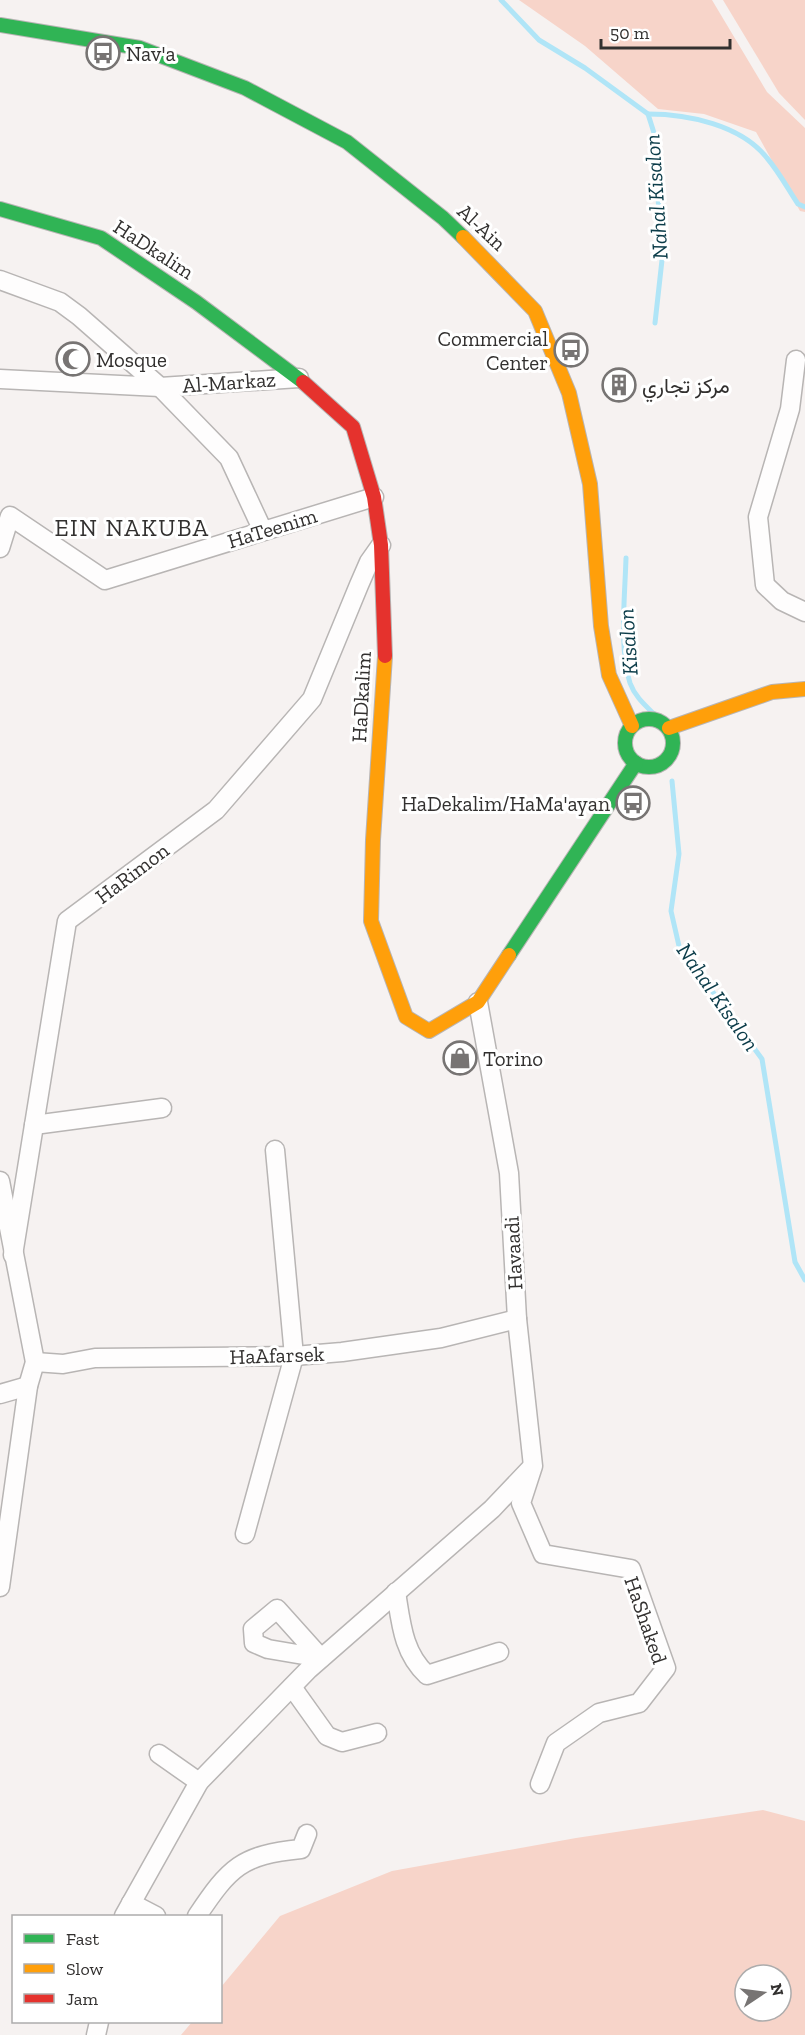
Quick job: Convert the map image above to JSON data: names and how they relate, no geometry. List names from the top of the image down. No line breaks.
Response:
{"streets":{"street":["Al-Ain","HaDkalim","Al-Markaz","HaTeenim","HaRimon","Havaadi","HaAfarsek","HaShaked"]},"crossings":[["Al-Ain","HaDkalim"],["HaDkalim","Al-Markaz"],["HaDkalim","HaTeenim"],["HaDkalim","HaRimon"],["HaDkalim","Havaadi"],["Havaadi","HaAfarsek"],["Havaadi","HaShaked"]],"districts":["EIN NAKUBA"],"water":["Nahal Kisalon","Kisalon"],"places":{"bus stop":["Nav'a","Commercial Center","HaDekalim/HaMa'ayan"],"mosque":["Mosque"],"building":["مركز تجاري"],"shop":["Torino"]},"legend":["Fast","Slow","Jam"],"scale_bar":"50 m","north":"right"}
